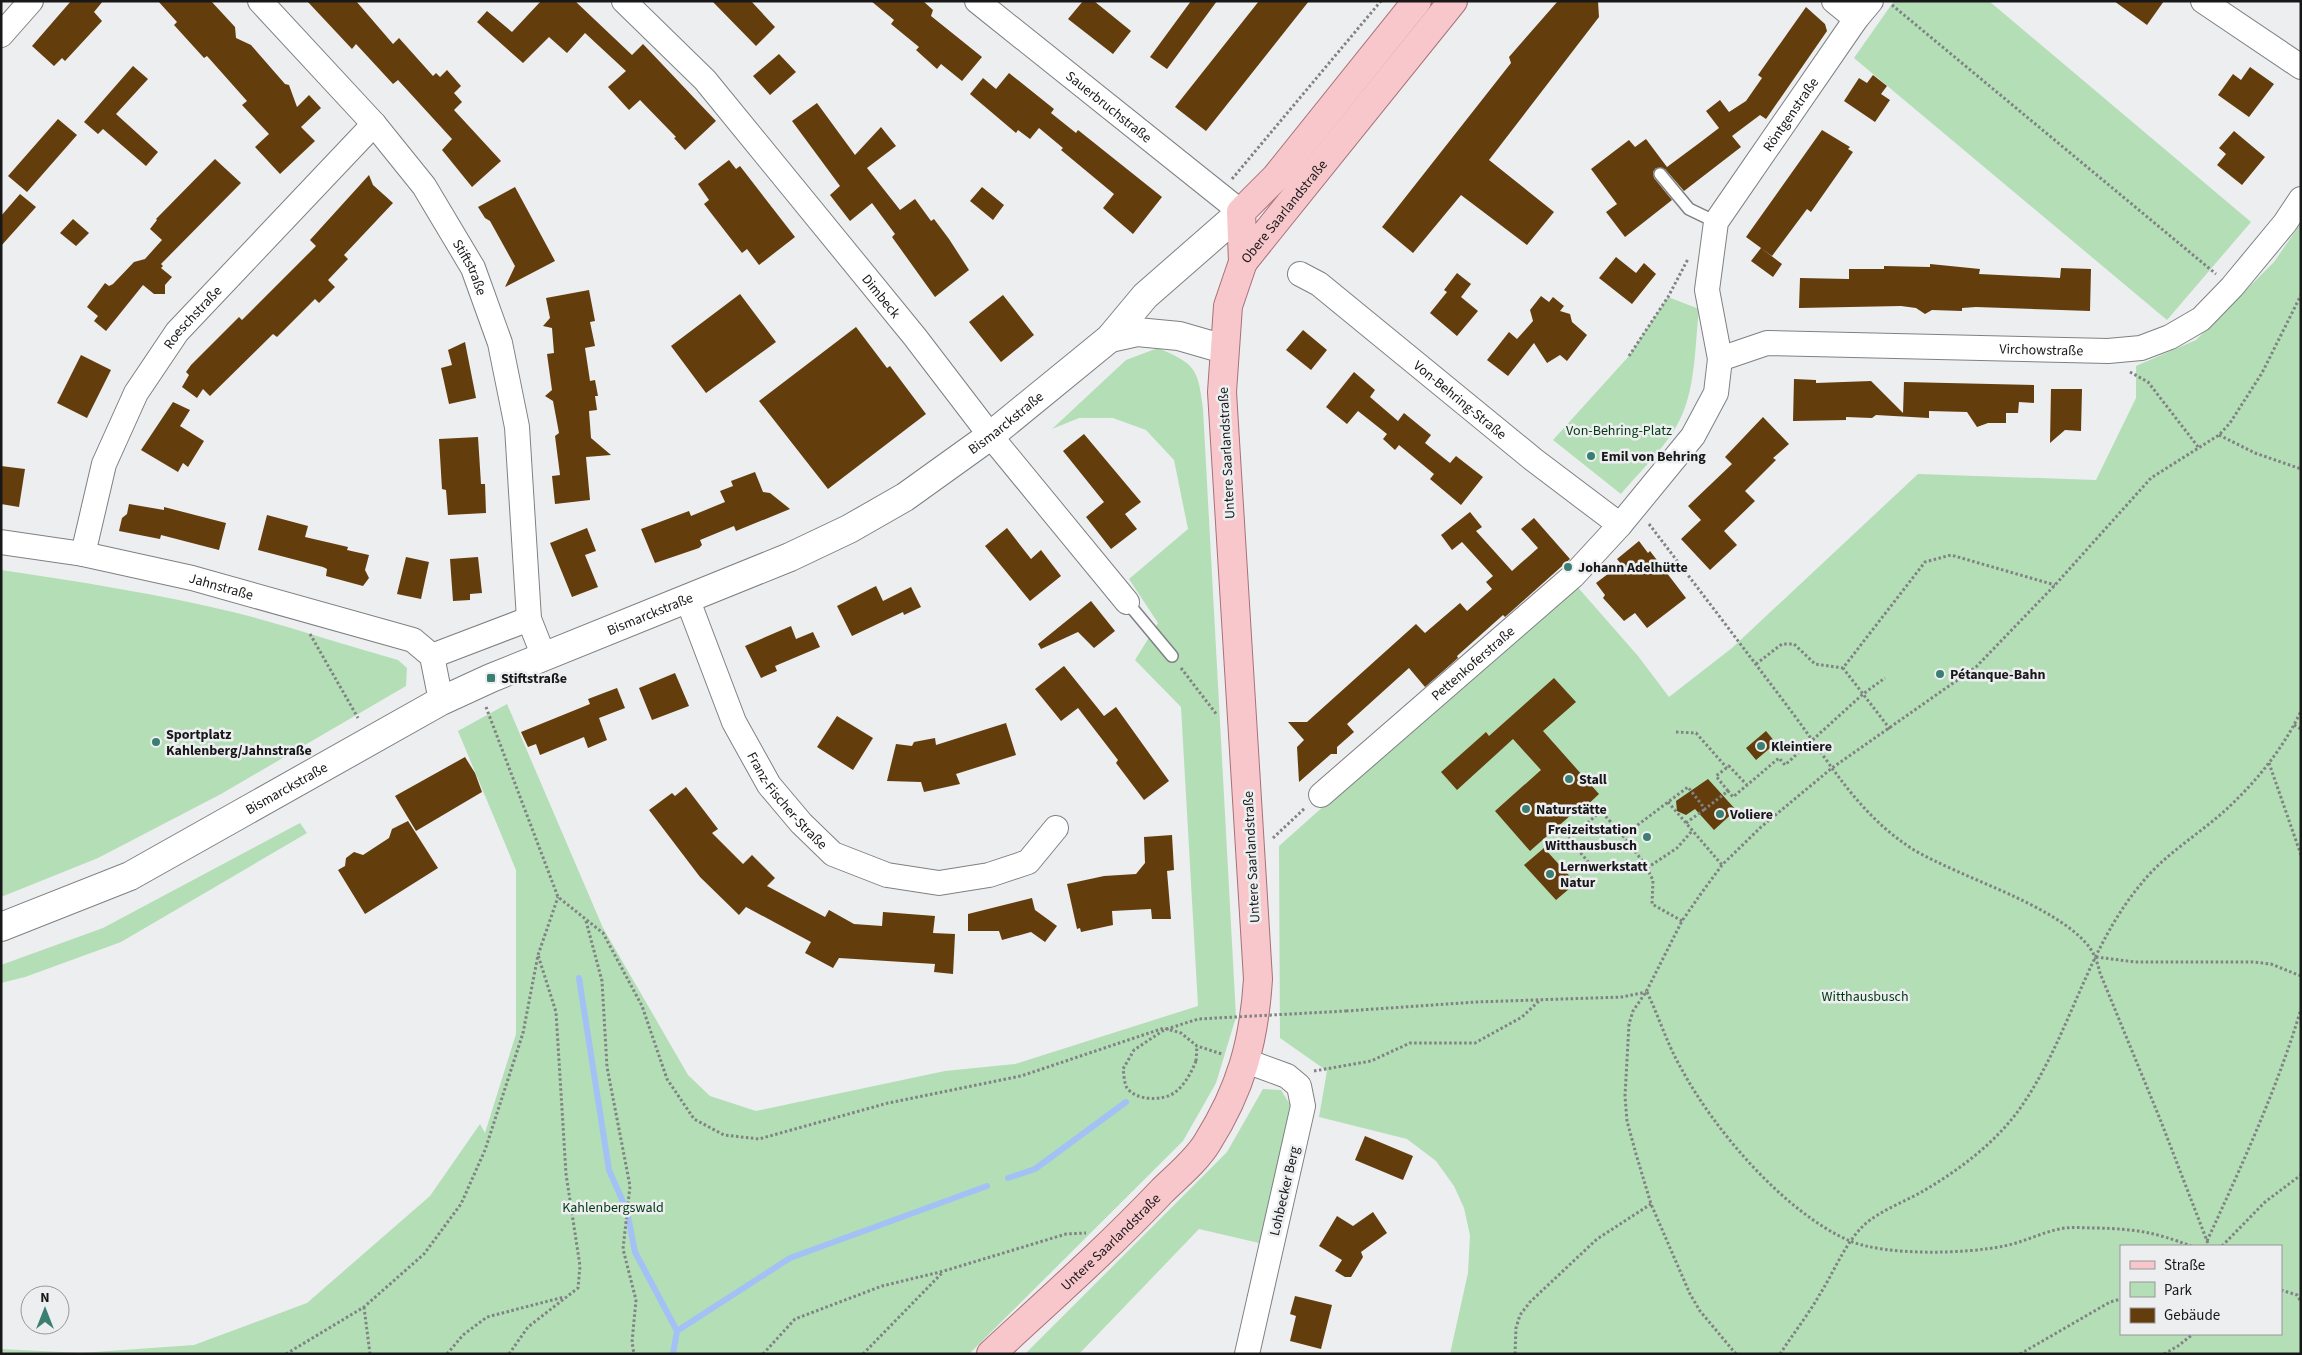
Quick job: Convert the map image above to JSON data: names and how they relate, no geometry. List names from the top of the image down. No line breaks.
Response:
{"streets":{"main road":["Obere Saarlandstraße","Bismarckstraße","Untere Saarlandstraße"],"street":["Sauerbruchstraße","Röntgenstraße","Stiftstraße","Dimbeck","Roeschstraße","Virchowstraße","Von-Behring-Straße","Jahnstraße","Pettenkoferstraße","Franz-Fischer-Straße","Lohbecker Berg"]},"crossings":[["Sauerbruchstraße","Obere Saarlandstraße"],["Sauerbruchstraße","Bismarckstraße"],["Obere Saarlandstraße","Bismarckstraße"],["Obere Saarlandstraße","Untere Saarlandstraße"],["Stiftstraße","Roeschstraße"],["Stiftstraße","Bismarckstraße"],["Dimbeck","Bismarckstraße"],["Roeschstraße","Jahnstraße"],["Von-Behring-Straße","Pettenkoferstraße"],["Bismarckstraße","Franz-Fischer-Straße"]],"parks":["Von-Behring-Platz","Witthausbusch","Kahlenbergswald"],"places":{"other":["Emil von Behring","Johann Adelhütte","Pétanque-Bahn","Sportplatz Kahlenberg/Jahnstraße","Kleintiere","Stall","Naturstätte","Voliere","Freizeitstation Witthausbusch","Lernwerkstatt Natur"],"transit":["Stiftstraße"]},"legend":["Straße","Park","Gebäude"],"north":"top"}
